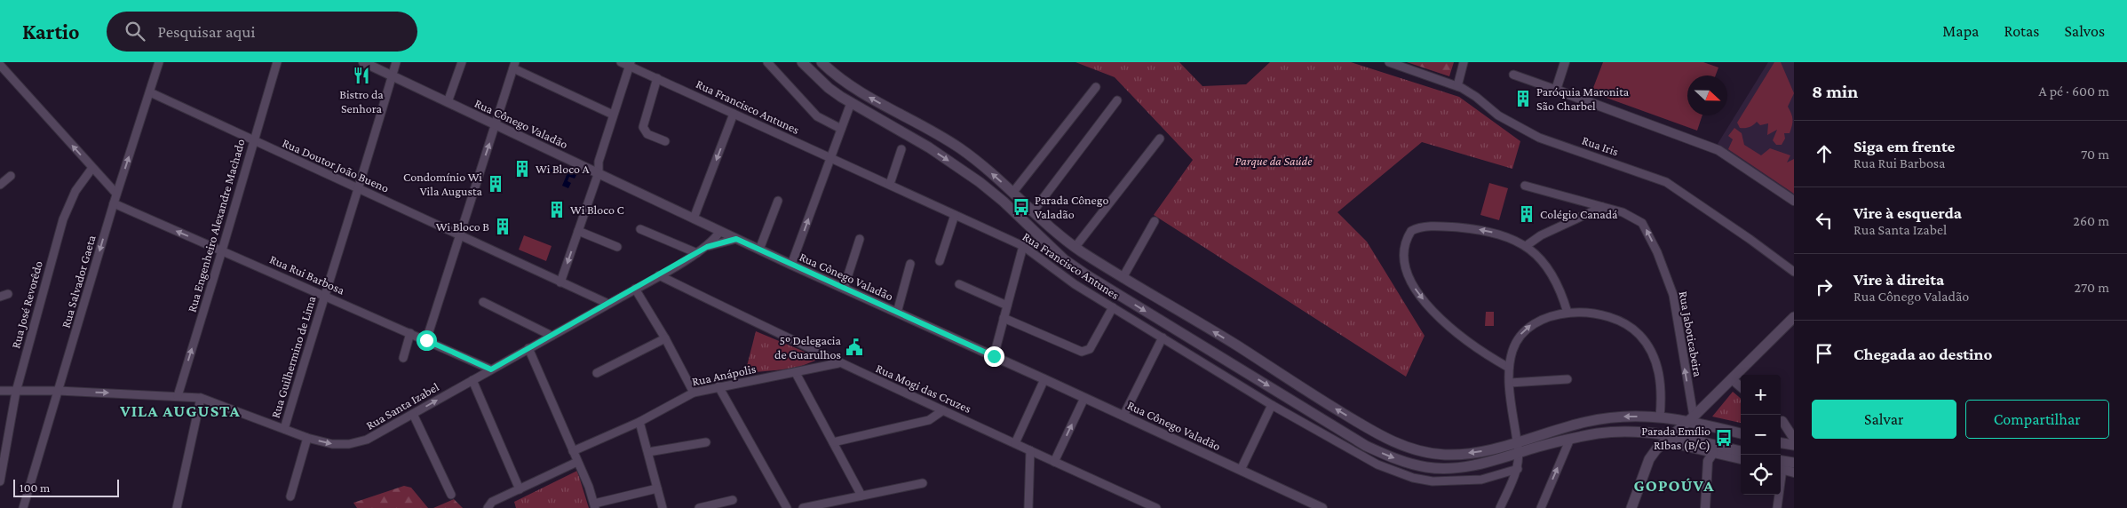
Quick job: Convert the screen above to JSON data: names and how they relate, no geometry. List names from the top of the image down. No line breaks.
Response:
{"streets":{"street":["Rua Francisco Antunes","Rua Cônego Valadão","Rua Iris","Rua Doutor João Bueno","Rua Engenheiro Alexandre Machado","Rua Rui Barbosa","Rua Salvador Gaeta","Rua José Revorêdo","Rua Jaboticabeira","Rua Guilhermino de Lima","Rua Anápolis","Rua Mogi das Cruzes","Rua Santa Izabel"]},"crossings":[["Rua Cônego Valadão","Rua Guilhermino de Lima"],["Rua Cônego Valadão","Rua Santa Izabel"],["Rua Doutor João Bueno","Rua Engenheiro Alexandre Machado"],["Rua Doutor João Bueno","Rua Salvador Gaeta"],["Rua Doutor João Bueno","Rua Guilhermino de Lima"],["Rua Doutor João Bueno","Rua Santa Izabel"],["Rua Engenheiro Alexandre Machado","Rua Rui Barbosa"],["Rua Engenheiro Alexandre Machado","Rua Santa Izabel"],["Rua Rui Barbosa","Rua Salvador Gaeta"],["Rua Rui Barbosa","Rua Guilhermino de Lima"],["Rua Rui Barbosa","Rua Santa Izabel"],["Rua Salvador Gaeta","Rua Santa Izabel"],["Rua José Revorêdo","Rua Santa Izabel"],["Rua Guilhermino de Lima","Rua Santa Izabel"],["Rua Anápolis","Rua Mogi das Cruzes"],["Rua Mogi das Cruzes","Rua Santa Izabel"]],"one_way":["Rua Engenheiro Alexandre Machado","Rua Jaboticabeira","Rua Santa Izabel"],"districts":["VILA AUGUSTA","GOPOÚVA"],"parks":["Parque da Saúde"],"places":{"restaurant":["Bistro da Senhora"],"building":["Paróquia Maronita São Charbel","Wi Bloco A","Condomínio Wi Vila Augusta","Wi Bloco C","Colégio Canadá","Wi Bloco B"],"bus stop":["Parada Cônego Valadão","Parada Emílio RIbas (B/C)"],"public building":["5º Delegacia de Guarulhos"]},"scale_bar":"100 m","north":"right","page":{"header":"Kartio","search":"Pesquisar aqui","nav":["Mapa","Rotas","Salvos"],"heading":["8 min","A pé · 600 m"],"list":[["Siga em frente","Rua Rui Barbosa","70 m"],["Vire à esquerda","Rua Santa Izabel","260 m"],["Vire à direita","Rua Cônego Valadão","270 m"],"Chegada ao destino"],"map_buttons":["+","−"],"buttons":["Salvar","Compartilhar"],"scale":"100 m"}}
